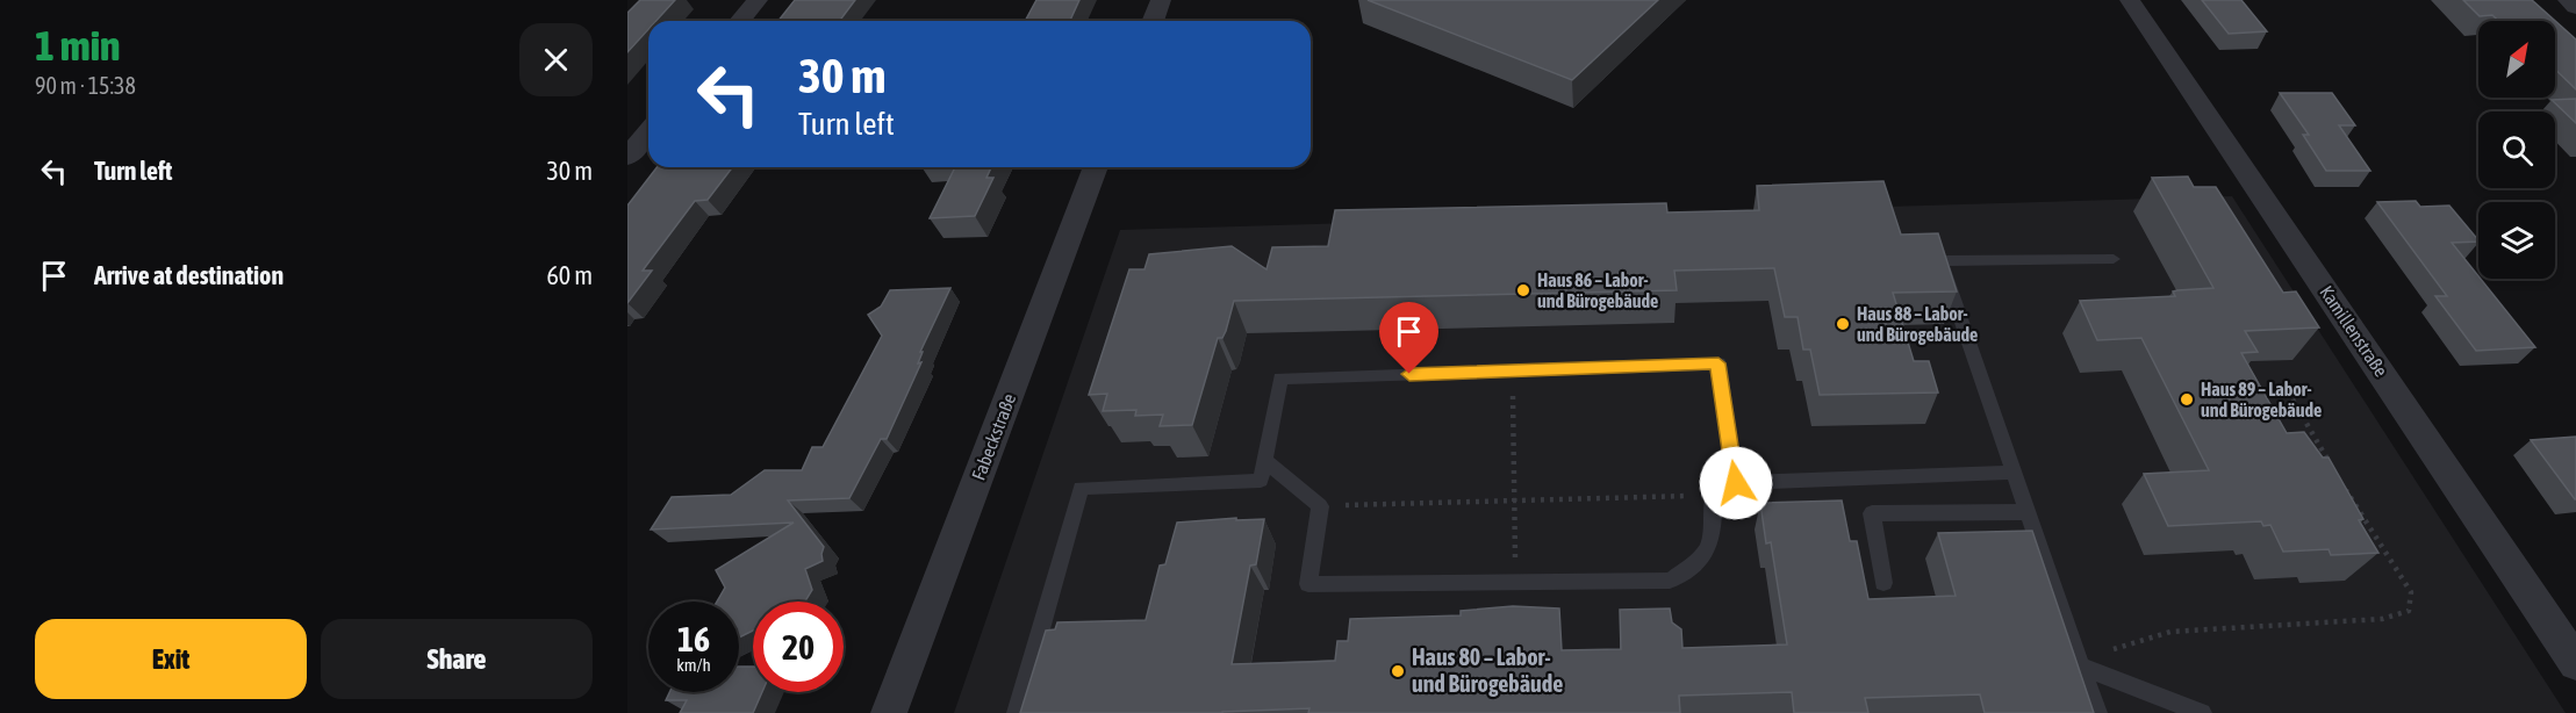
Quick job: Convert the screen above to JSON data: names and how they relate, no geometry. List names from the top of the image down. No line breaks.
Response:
{"streets":{"street":["Kamillenstraße","Fabeckstraße"]},"places":["Haus 86 – Labor- und Bürogebäude","Haus 88 – Labor- und Bürogebäude","Haus 89 – Labor- und Bürogebäude","Haus 80 – Labor- und Bürogebäude"],"north":"top right","page":{"heading":["1 min","90 m · 15:38"],"turn":["30 m","Turn left"],"list":[{"name":"Turn left","value":"30 m"},{"name":"Arrive at destination","value":"60 m"}],"speed":"16 km/h","limit":"20","buttons":["Exit","Share"]}}
